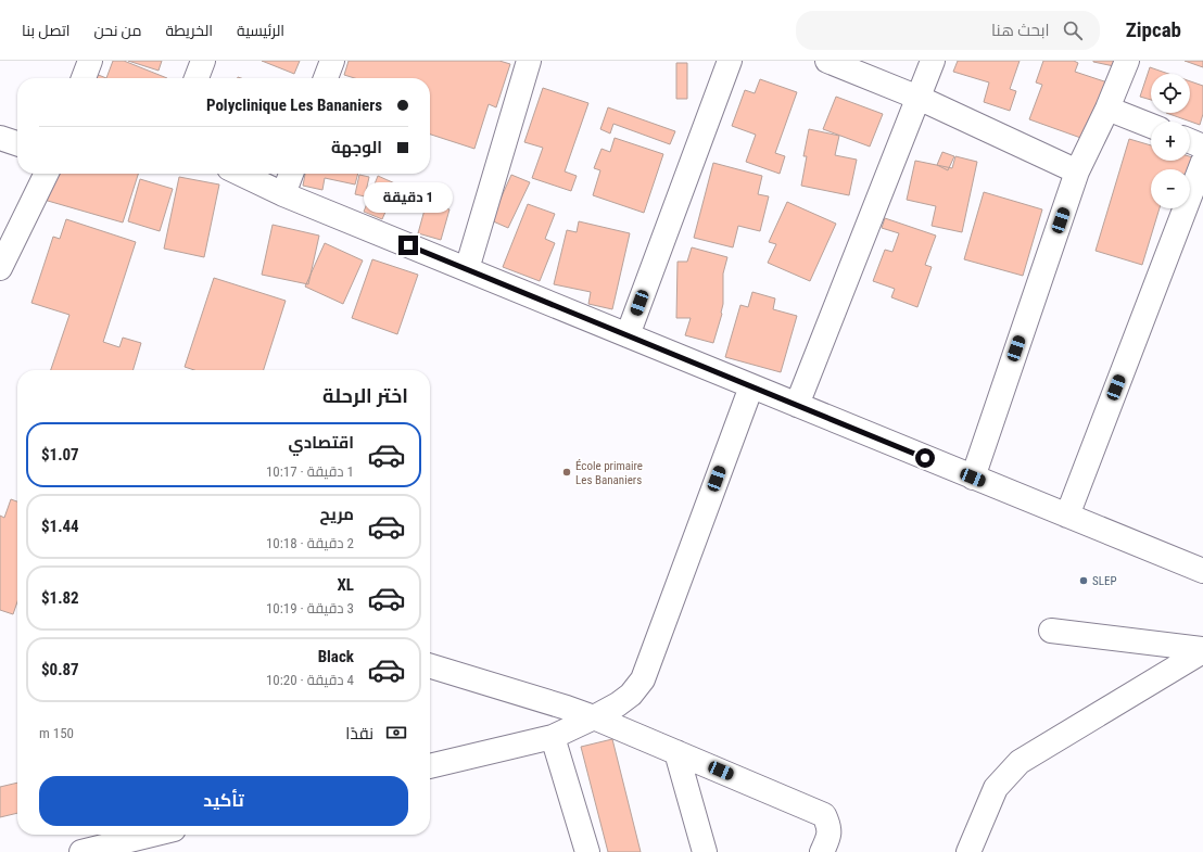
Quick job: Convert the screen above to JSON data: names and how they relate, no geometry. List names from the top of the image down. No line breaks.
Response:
{"places":["École primaire Les Bananiers","SLEP"],"page":{"header":"Zipcab","search":"ابحث هنا","nav":["الرئيسية","الخريطة","من نحن","اتصل بنا"],"map_buttons":["+","−"],"banner":["Polyclinique Les Bananiers","الوجهة"],"bubble":"1 دقيقة","heading":"اختر الرحلة","list":[{"name":"اقتصادي","note":"1 دقيقة · 10:17","value":"$1.07"},{"name":"مريح","note":"2 دقيقة · 10:18","value":"$1.44"},{"name":"XL","note":"3 دقيقة · 10:19","value":"$1.82"},{"name":"Black","note":"4 دقيقة · 10:20","value":"$0.87"}],"pay":["نقدًا","150 m"],"buttons":"تأكيد"}}
